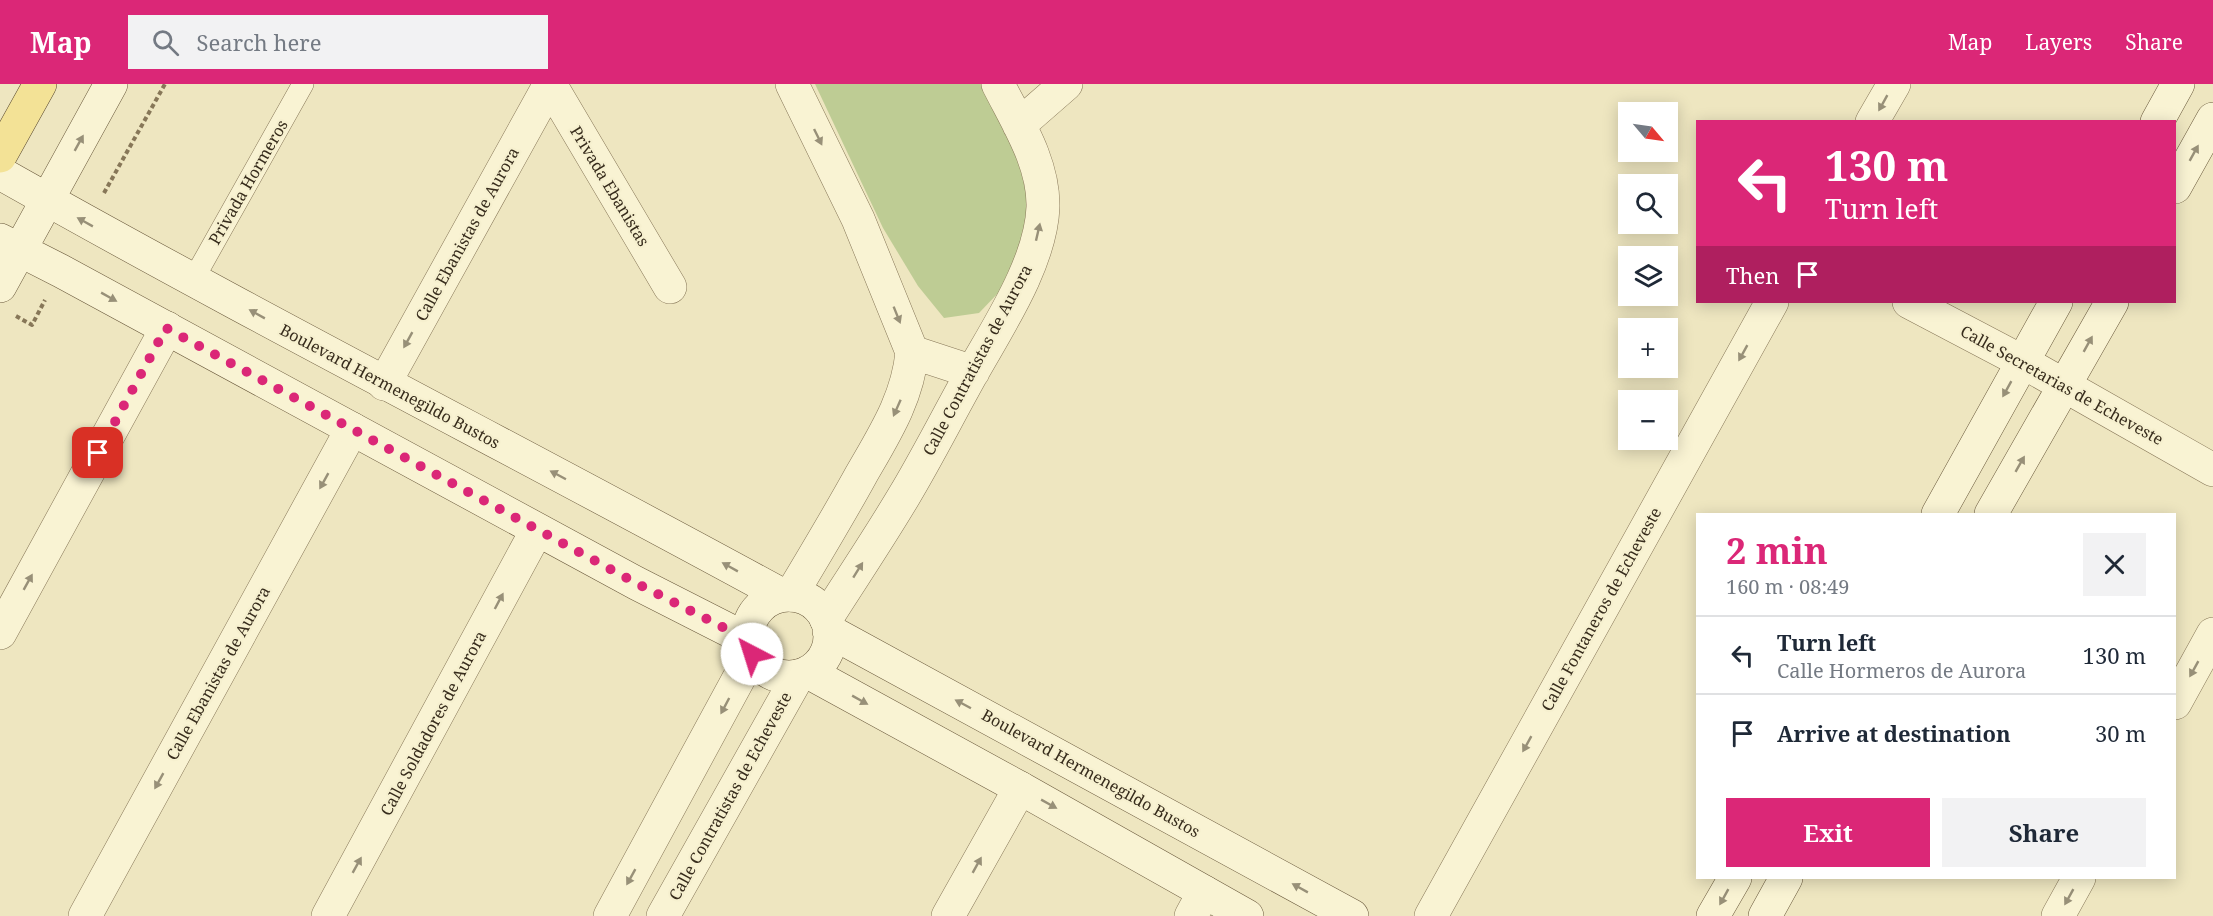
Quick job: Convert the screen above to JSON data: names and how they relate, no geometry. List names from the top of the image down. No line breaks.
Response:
{"streets":{"street":["Privada Ebanistas","Calle Ebanistas de Aurora","Calle Contratistas de Aurora","Calle Secretarias de Echeveste","Boulevard Hermenegildo Bustos","Calle Fontaneros de Echeveste","Calle Soldadores de Aurora","Calle Contratistas de Echeveste"],"lane":["Privada Hormeros"]},"crossings":[["Privada Hormeros","Boulevard Hermenegildo Bustos"],["Privada Ebanistas","Calle Ebanistas de Aurora"],["Calle Ebanistas de Aurora","Boulevard Hermenegildo Bustos"],["Calle Contratistas de Aurora","Boulevard Hermenegildo Bustos"],["Calle Contratistas de Aurora","Calle Contratistas de Echeveste"],["Boulevard Hermenegildo Bustos","Calle Contratistas de Echeveste"]],"north":"bottom right","page":{"header":"Map","search":"Search here","nav":["Map","Layers","Share"],"map_buttons":["+","−"],"turn":["130 m","Turn left"],"then":"Then","heading":["2 min","160 m · 08:49"],"list":[{"name":"Turn left","note":"Calle Hormeros de Aurora","value":"130 m"},{"name":"Arrive at destination","value":"30 m"}],"buttons":["Exit","Share"]}}
